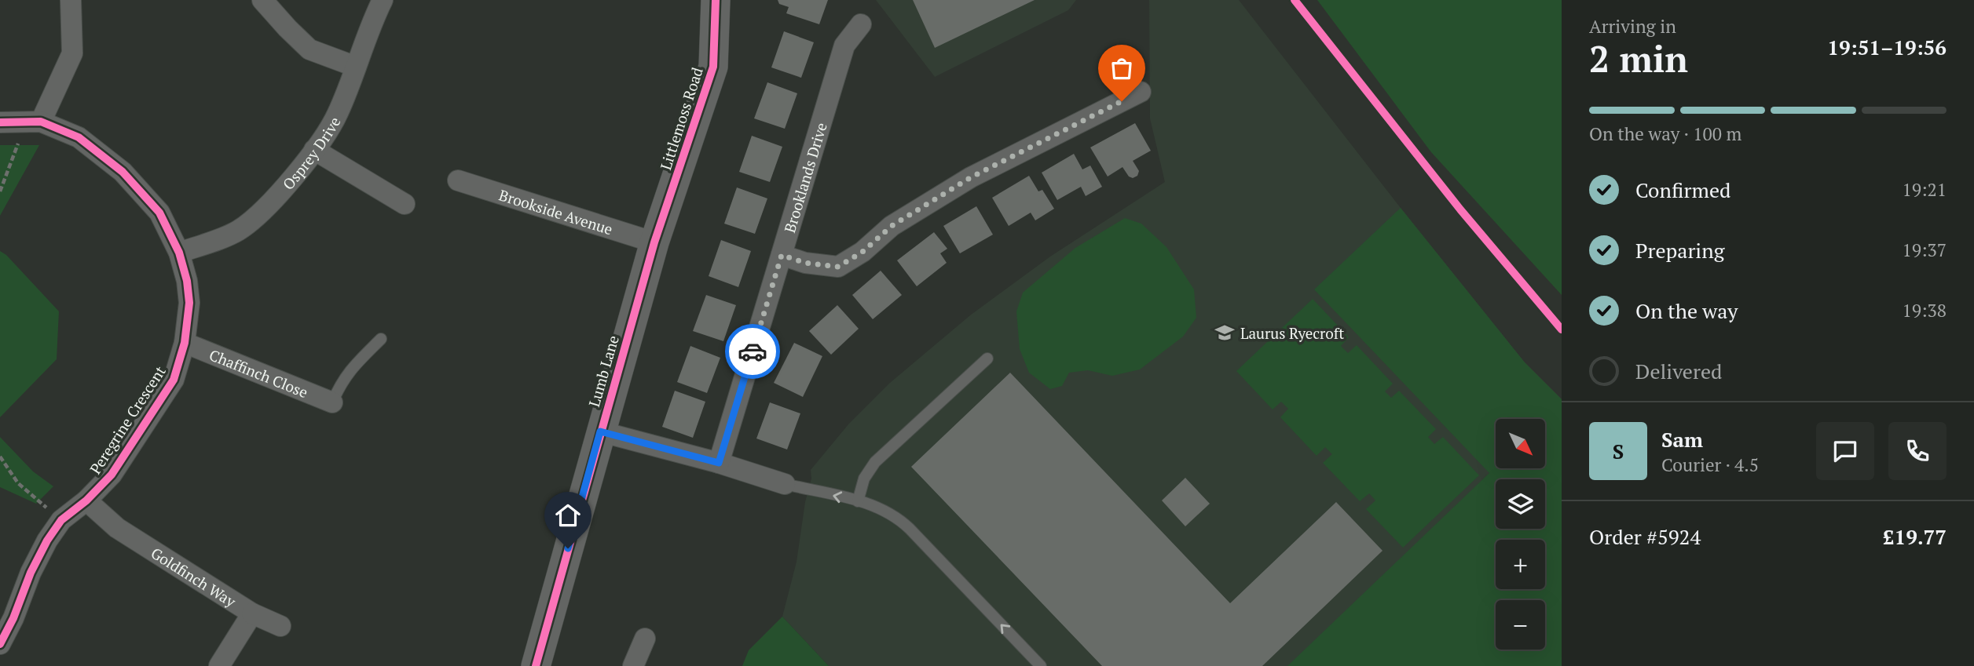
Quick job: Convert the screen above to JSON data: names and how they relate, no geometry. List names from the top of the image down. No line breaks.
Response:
{"streets":{"street":["Littlemoss Road","Osprey Drive","Brooklands Drive","Brookside Avenue","Lumb Lane","Chaffinch Close","Peregrine Crescent","Goldfinch Way"]},"crossings":[["Littlemoss Road","Brookside Avenue"],["Littlemoss Road","Lumb Lane"],["Osprey Drive","Peregrine Crescent"],["Brookside Avenue","Lumb Lane"],["Chaffinch Close","Peregrine Crescent"],["Peregrine Crescent","Goldfinch Way"]],"places":{"school or university":["Laurus Ryecroft"]},"north":"bottom right","page":{"heading":["2 min","Arriving in","19:51–19:56"],"panel":["Sam","Courier · 4.5","Order #5924","£19.77"],"bar":"On the way · 100 m","list":[["Confirmed","19:21"],["Preparing","19:37"],["On the way","19:38"],"Delivered"],"map_buttons":["+","−"],"round":"S"}}
